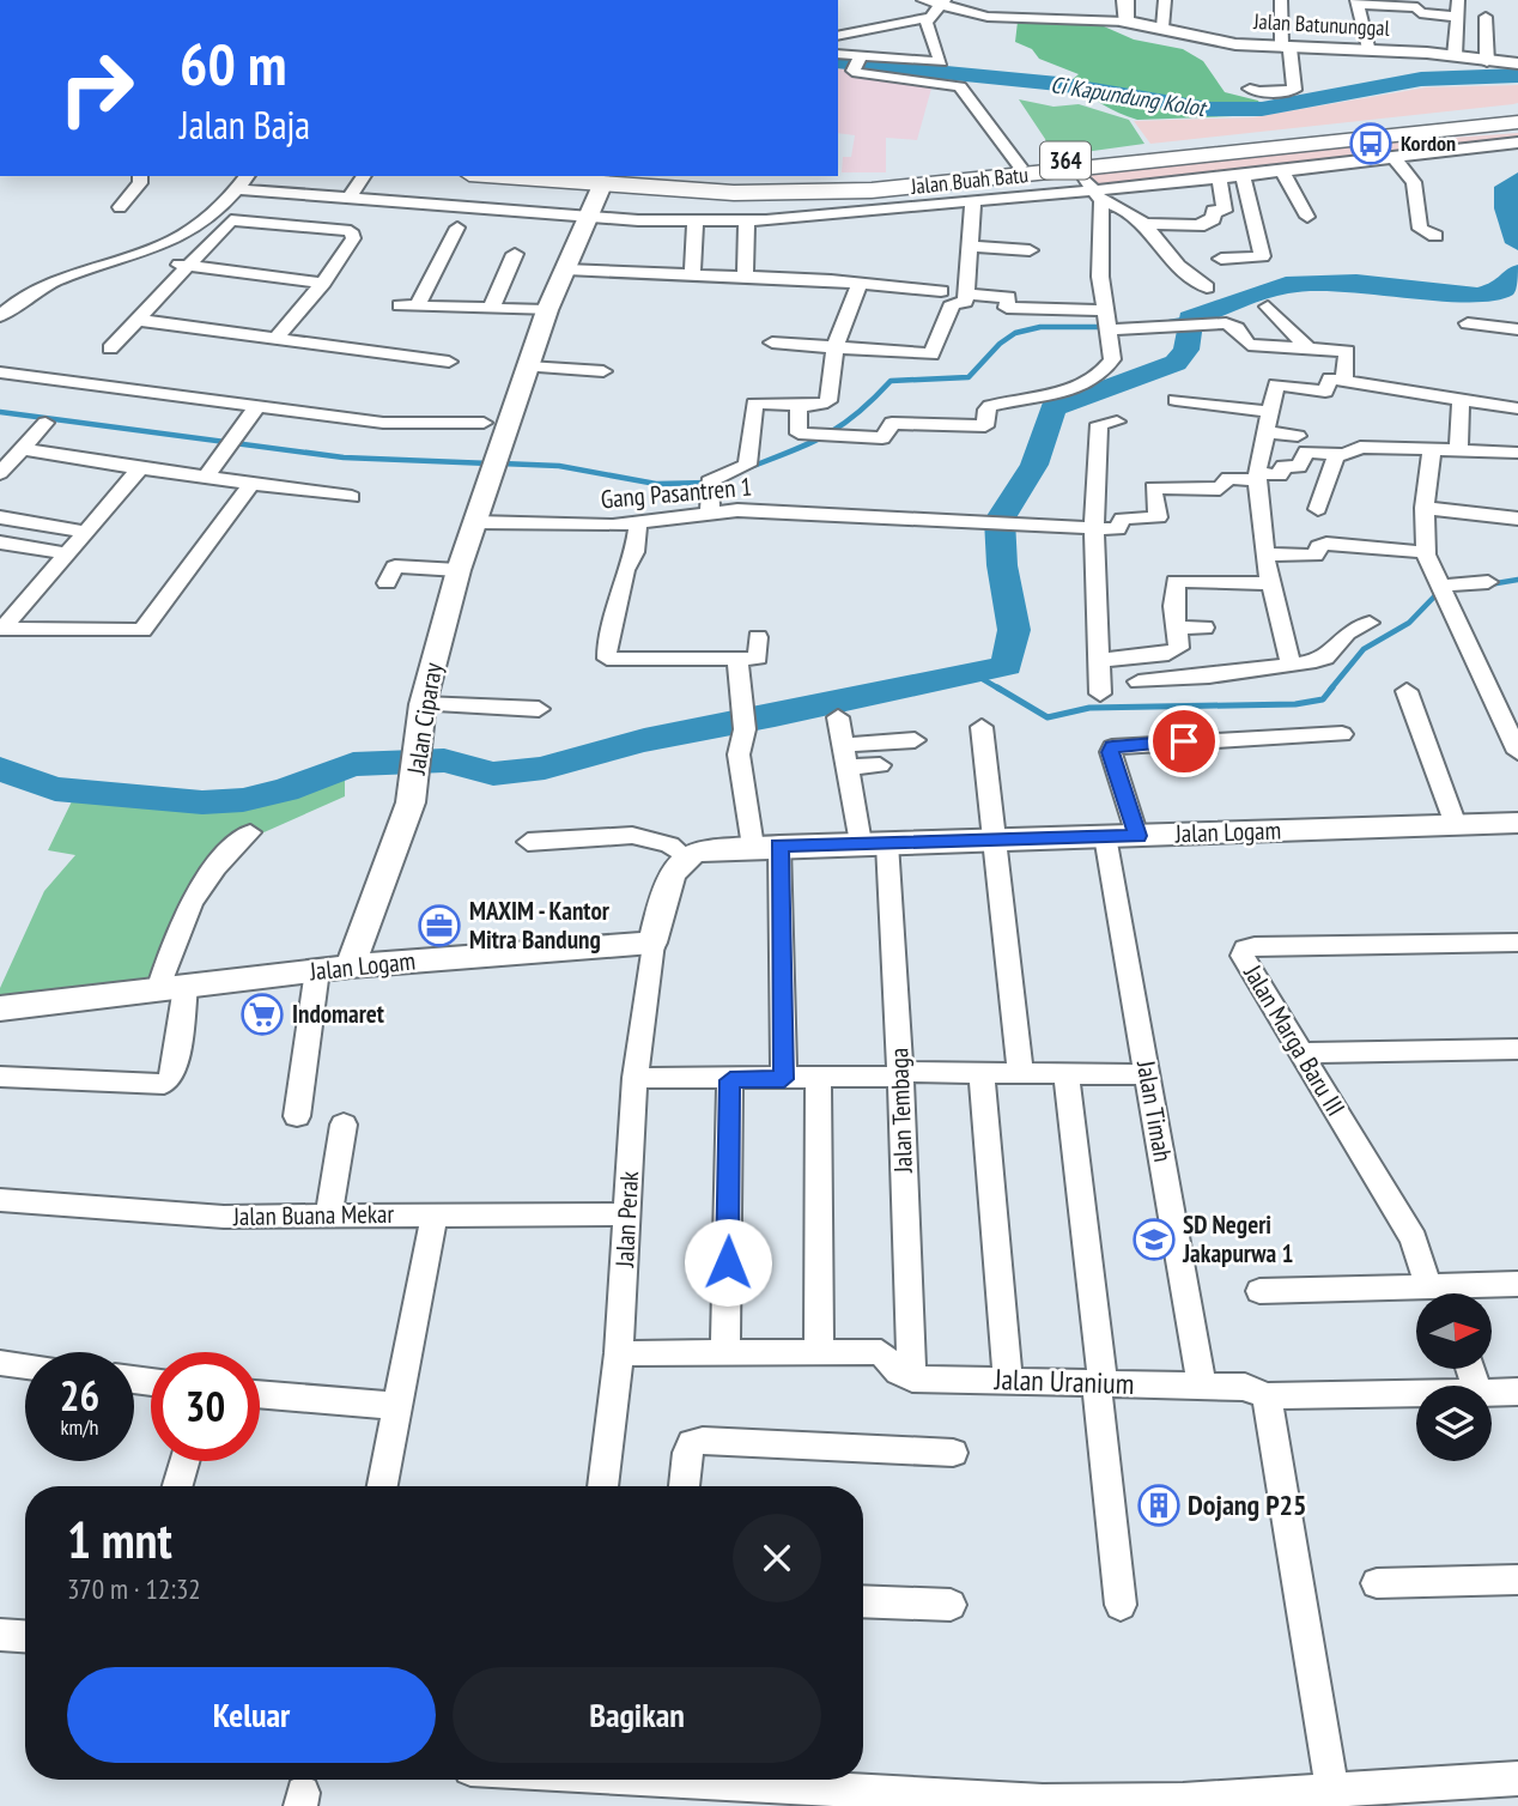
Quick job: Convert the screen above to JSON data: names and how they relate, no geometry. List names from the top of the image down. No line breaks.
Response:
{"streets":{"main road":["364","Jalan Buah Batu"],"street":["Jalan Batununggal","Gang Pasantren 1","Jalan Ciparay","Jalan Logam","Jalan Marga Baru III","Jalan Tembaga","Jalan Timah","Jalan Buana Mekar","Jalan Perak","Jalan Uranium"]},"crossings":[["Gang Pasantren 1","Jalan Ciparay"],["Jalan Ciparay","Jalan Logam"],["Jalan Logam","Jalan Tembaga"],["Jalan Logam","Jalan Timah"],["Jalan Logam","Jalan Perak"],["Jalan Tembaga","Jalan Uranium"],["Jalan Timah","Jalan Uranium"],["Jalan Buana Mekar","Jalan Perak"]],"water":["Ci Kapundung Kolot"],"places":{"bus stop":["Kordon"],"office":["MAXIM - Kantor Mitra Bandung"],"supermarket":["Indomaret"],"school or university":["SD Negeri Jakapurwa 1"],"building":["Dojang P25"]},"north":"right","page":{"turn":["60 m","Jalan Baja"],"speed":"26 km/h","limit":"30","heading":["1 mnt","370 m · 12:32"],"buttons":["Keluar","Bagikan"]}}
